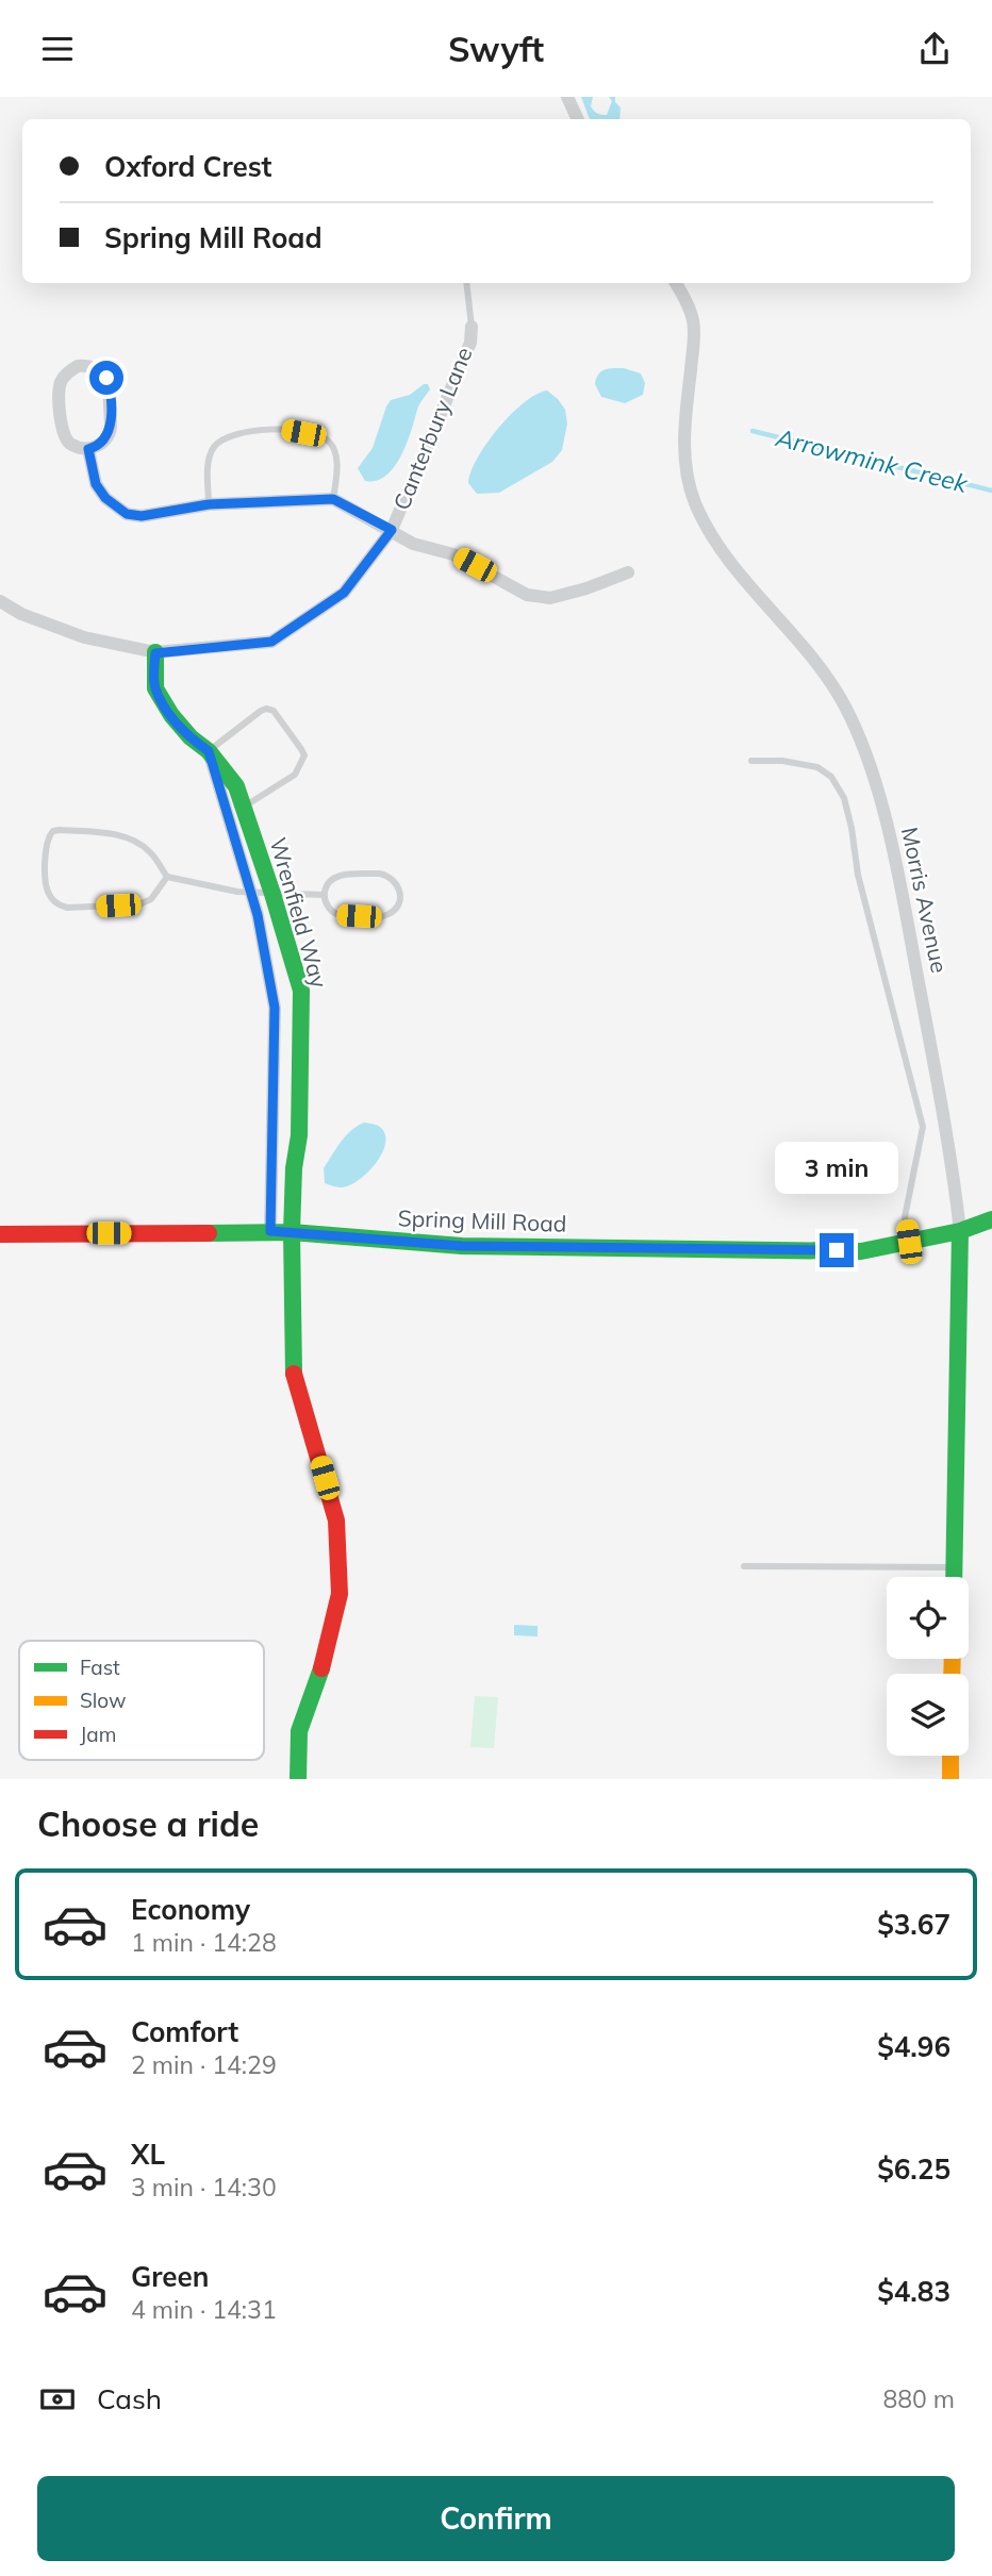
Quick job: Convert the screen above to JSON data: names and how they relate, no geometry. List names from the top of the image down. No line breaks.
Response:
{"streets":{"street":["Canterbury Lane","Morris Avenue","Wrenfield Way","Spring Mill Road"]},"crossings":[["Canterbury Lane","Wrenfield Way"],["Morris Avenue","Spring Mill Road"],["Wrenfield Way","Spring Mill Road"]],"water":["Arrowmink Creek"],"legend":["Fast","Slow","Jam"],"page":{"header":"Swyft","banner":["Oxford Crest","Spring Mill Road"],"bubble":"3 min","heading":"Choose a ride","list":[{"name":"Economy","note":"1 min · 14:28","value":"$3.67"},{"name":"Comfort","note":"2 min · 14:29","value":"$4.96"},{"name":"XL","note":"3 min · 14:30","value":"$6.25"},{"name":"Green","note":"4 min · 14:31","value":"$4.83"}],"pay":["Cash","880 m"],"buttons":"Confirm"}}
